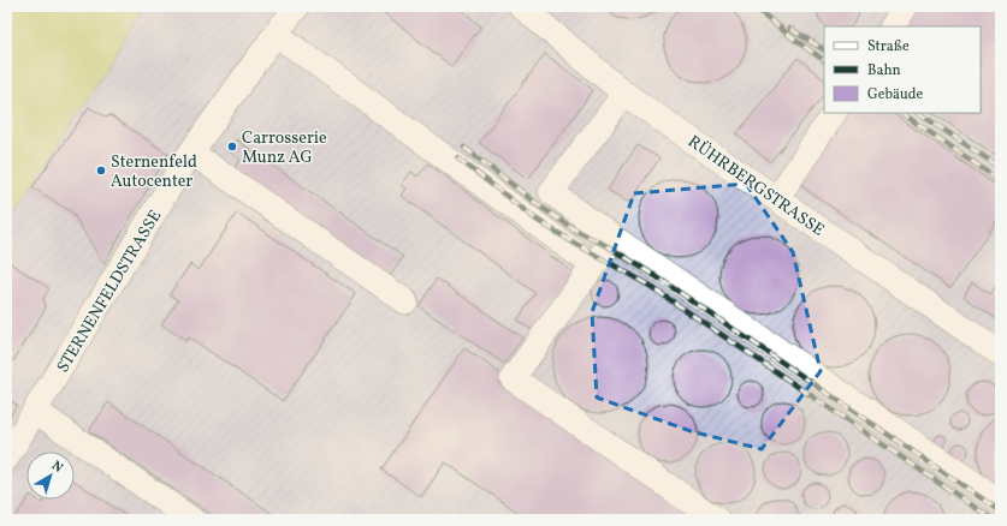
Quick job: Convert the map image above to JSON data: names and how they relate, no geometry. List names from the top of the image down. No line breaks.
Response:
{"streets":{"street":["RÜHRBERGSTRASSE","STERNENFELDSTRASSE"]},"places":["Carrosserie Munz AG","Sternenfeld Autocenter"],"legend":["Straße","Bahn","Gebäude"],"north":"top right"}
